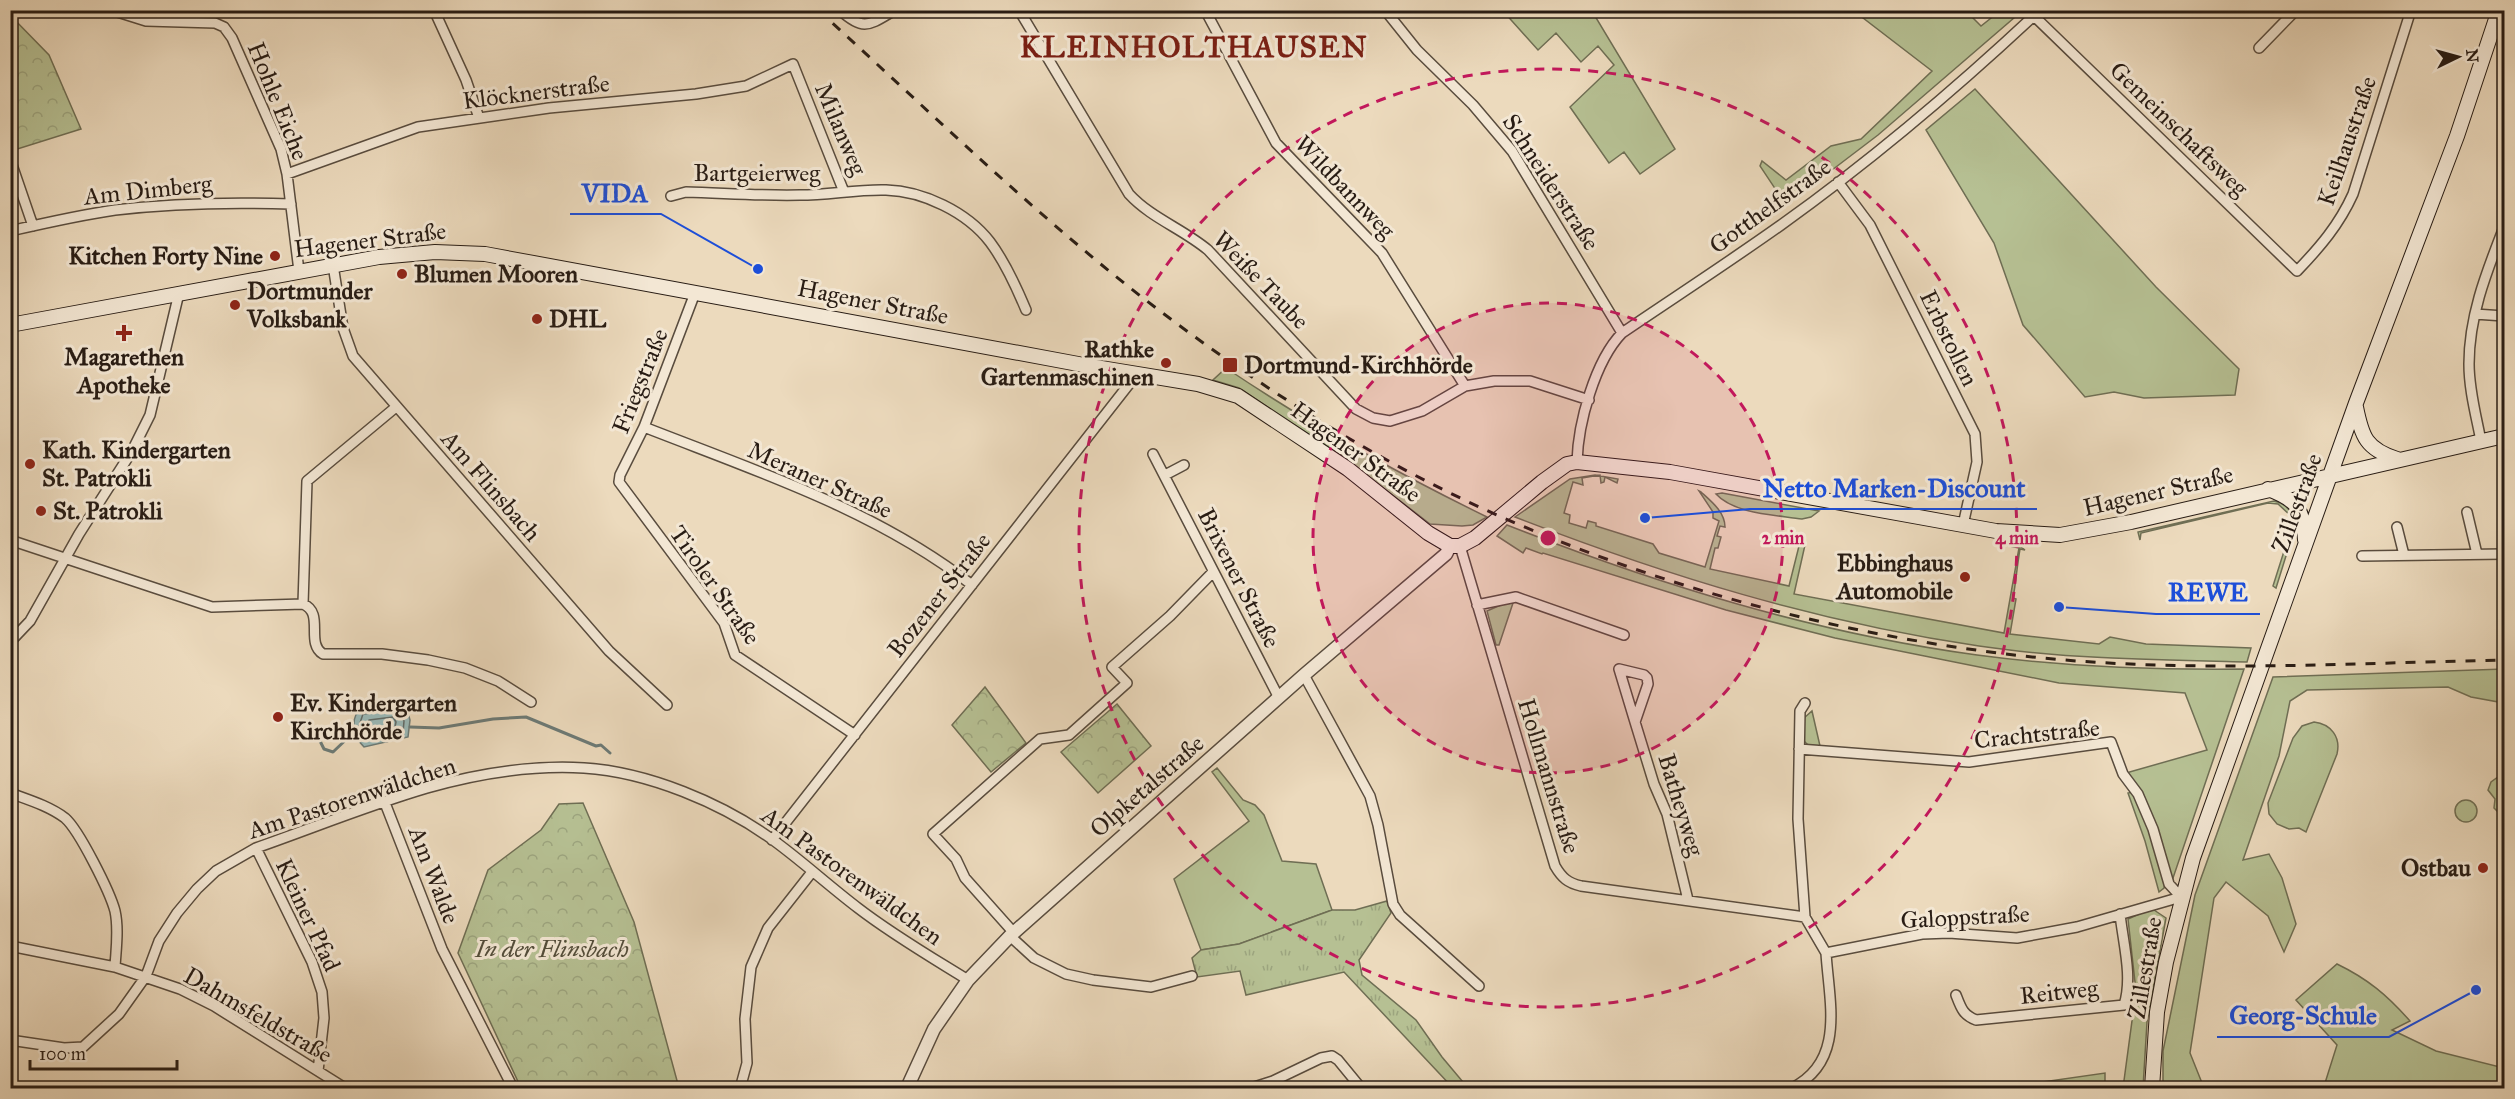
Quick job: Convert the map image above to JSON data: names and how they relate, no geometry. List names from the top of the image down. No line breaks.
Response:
{"streets":{"main road":["Hagener Straße","Zillestraße"],"street":["Klöcknerstraße","Hohle Eiche","Milanweg","Gemeinschaftsweg","Keilhaustraße","Bartgeierweg","Schneiderstraße","Wildbannweg","Am Dimberg","Gotthelfstraße","Weiße Taube","Erbstollen","Friegstraße","Meraner Straße","Am Flinsbach","Brixener Straße","Tiroler Straße","Bozener Straße","Crachtstraße","Hollmannstraße","Olpketalstraße","Am Pastorenwäldchen","Batheyweg","Am Walde","Kleiner Pfad","Galoppstraße","Reitweg","Dahmsfeldstraße"]},"crossings":[["Klöcknerstraße","Hohle Eiche"],["Klöcknerstraße","Milanweg"],["Hohle Eiche","Am Dimberg"],["Hohle Eiche","Hagener Straße"],["Milanweg","Bartgeierweg"],["Gemeinschaftsweg","Keilhaustraße"],["Gemeinschaftsweg","Gotthelfstraße"],["Schneiderstraße","Gotthelfstraße"],["Wildbannweg","Weiße Taube"],["Gotthelfstraße","Hagener Straße"],["Gotthelfstraße","Weiße Taube"],["Gotthelfstraße","Erbstollen"],["Hagener Straße","Erbstollen"],["Hagener Straße","Friegstraße"],["Hagener Straße","Am Flinsbach"],["Hagener Straße","Zillestraße"],["Hagener Straße","Bozener Straße"],["Hagener Straße","Hollmannstraße"],["Hagener Straße","Olpketalstraße"],["Friegstraße","Meraner Straße"],["Friegstraße","Tiroler Straße"],["Meraner Straße","Bozener Straße"],["Zillestraße","Crachtstraße"],["Zillestraße","Galoppstraße"],["Brixener Straße","Olpketalstraße"],["Tiroler Straße","Bozener Straße"],["Bozener Straße","Am Pastorenwäldchen"],["Crachtstraße","Galoppstraße"],["Hollmannstraße","Olpketalstraße"],["Hollmannstraße","Batheyweg"],["Olpketalstraße","Am Pastorenwäldchen"],["Am Pastorenwäldchen","Am Walde"],["Am Pastorenwäldchen","Kleiner Pfad"],["Am Pastorenwäldchen","Dahmsfeldstraße"],["Kleiner Pfad","Dahmsfeldstraße"],["Galoppstraße","Reitweg"]],"districts":["KLEINHOLTHAUSEN"],"parks":["In der Flinsbach"],"places":{"other":["Kitchen Forty Nine","VIDA","Blumen Mooren","Dortmunder Volksbank","DHL","Rathke Gartenmaschinen","Kath. Kindergarten St. Patrokli","St. Patrokli","Netto Marken-Discount","Ebbinghaus Automobile","REWE","Ev. Kindergarten Kirchhörde","Ostbau","Georg-Schule"],"health":["Magarethen Apotheke"],"transit":["Dortmund-Kirchhörde"]},"scale_bar":"100 m","north":"right","rings":["2 min","4 min"]}
